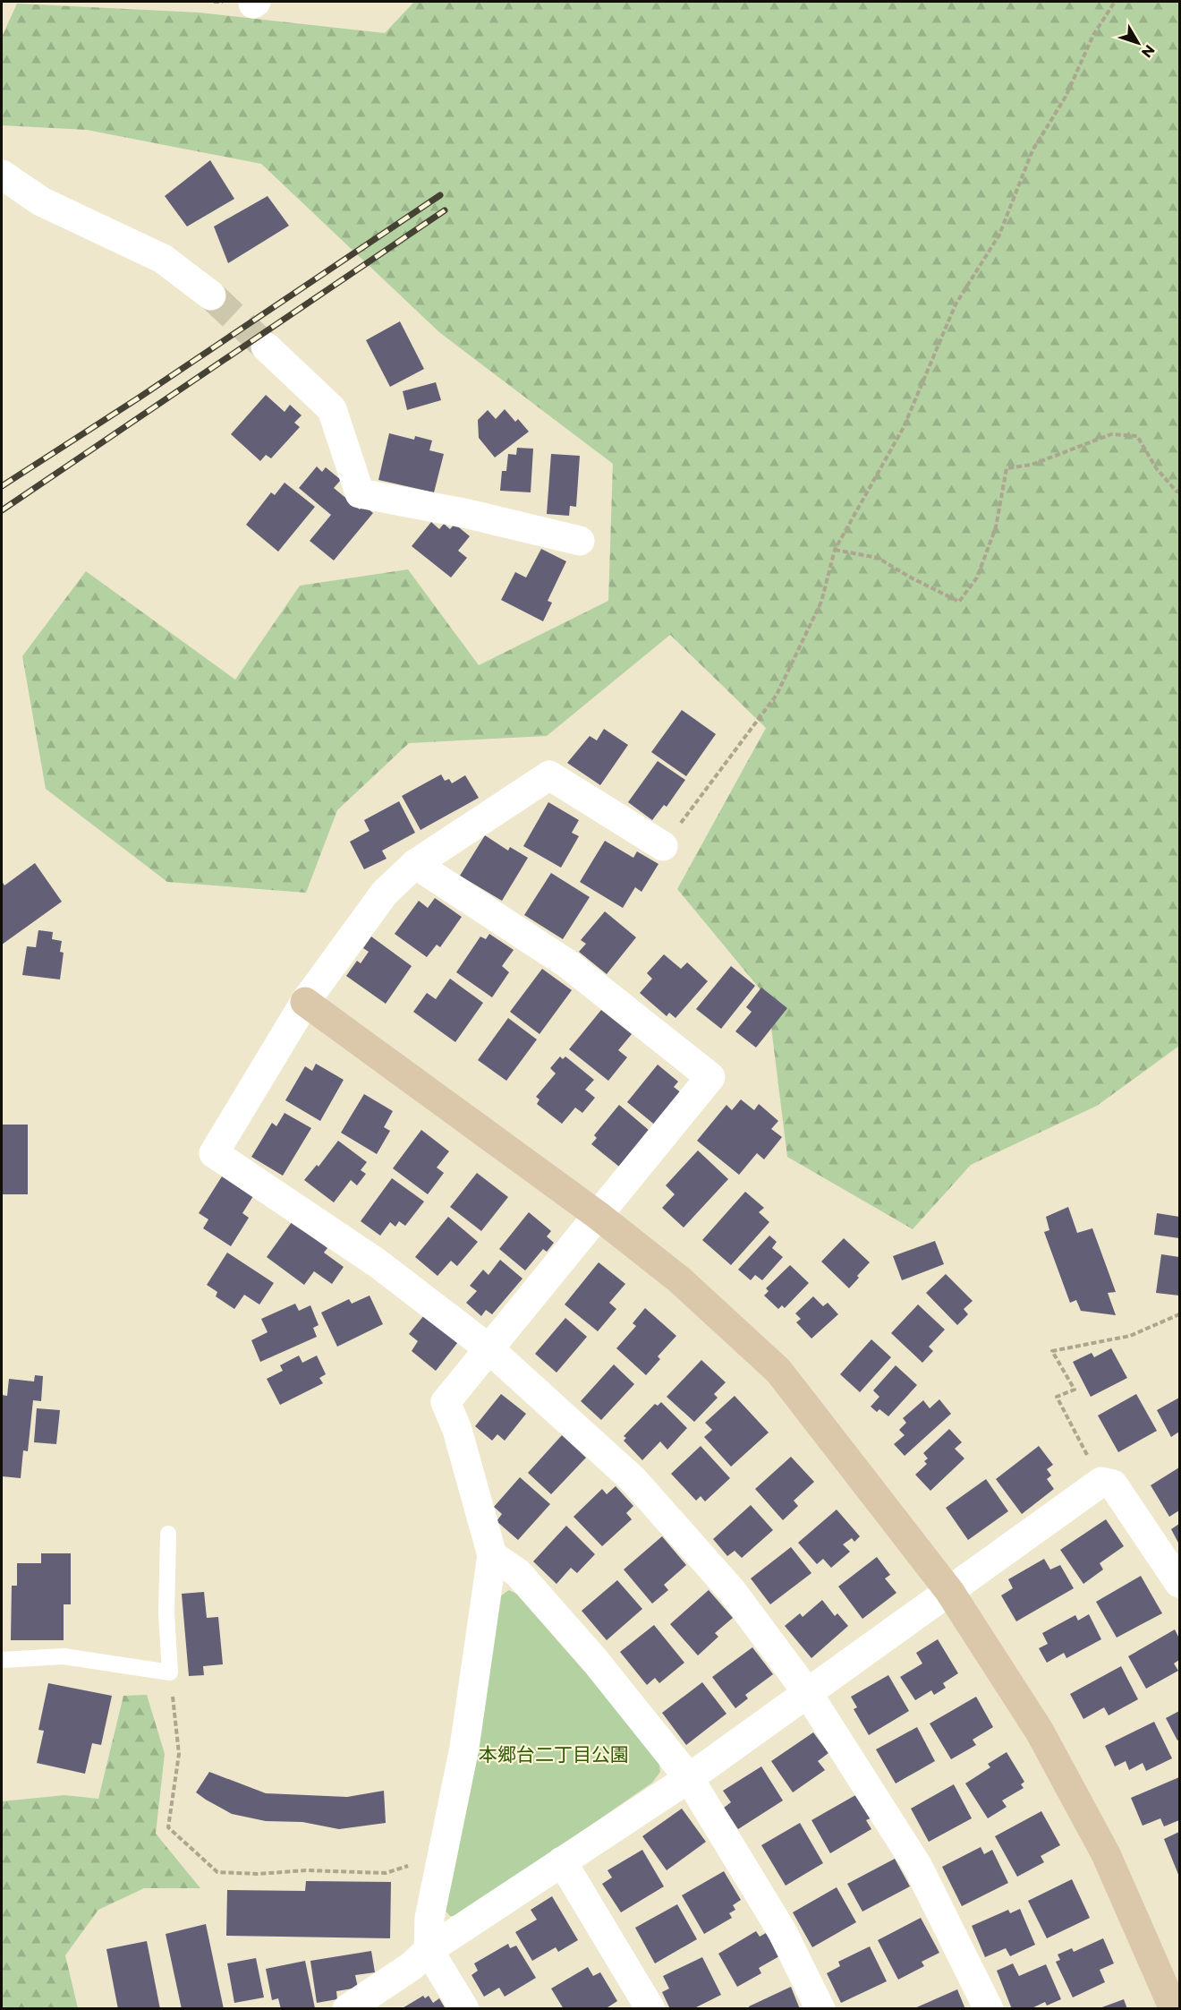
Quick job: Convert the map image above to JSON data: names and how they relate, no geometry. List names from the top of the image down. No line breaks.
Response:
{"parks":["本郷台二丁目公園"],"north":"bottom right"}
